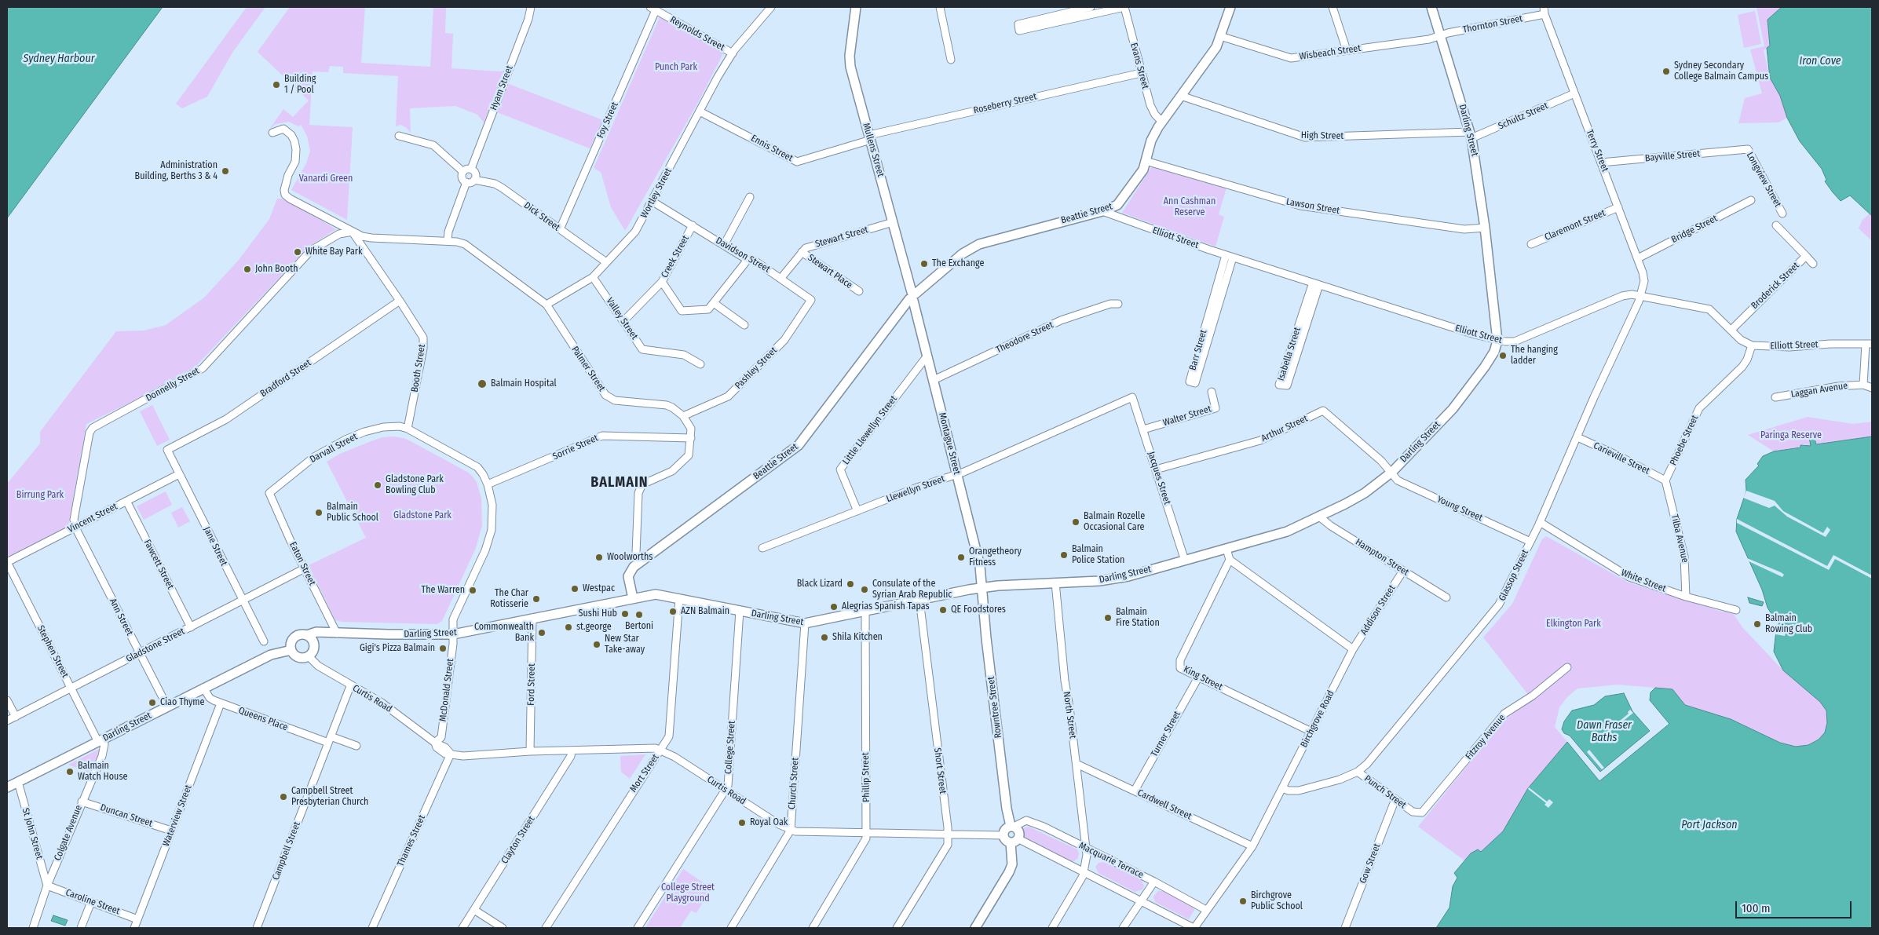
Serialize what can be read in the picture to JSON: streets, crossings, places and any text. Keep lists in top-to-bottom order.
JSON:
{
  "streets": {
    "street": [
      "Thornton Street",
      "Reynolds Street",
      "Wisbeach Street",
      "Evans Street",
      "Hyam Street",
      "Roseberry Street",
      "Schultz Street",
      "Foy Street",
      "Darling Street",
      "High Street",
      "Ennis Street",
      "Mullens Street",
      "Terry Street",
      "Bayville Street",
      "Longview Street",
      "Wortley Street",
      "Lawson Street",
      "Beattie Street",
      "Dick Street",
      "Claremont Street",
      "Bridge Street",
      "Stewart Street",
      "Elliott Street",
      "Davidson Street",
      "Creek Street",
      "Stewart Place",
      "Broderick Street",
      "Valley Street",
      "Theodore Street",
      "Barr Street",
      "Isabella Street",
      "Booth Street",
      "Pashley Street",
      "Palmer Street",
      "Bradford Street",
      "Donnelly Street",
      "Laggan Avenue",
      "Walter Street",
      "Arthur Street",
      "Little Llewellyn Street",
      "Phoebe Street",
      "Montague Street",
      "Sorrie Street",
      "Darvall Street",
      "Carieville Street",
      "Jacques Street",
      "Llewellyn Street",
      "Young Street",
      "Vincent Street",
      "Tilba Avenue",
      "Jane Street",
      "Hampton Street",
      "Eaton Street",
      "Fawcett Street",
      "Glassop Street",
      "White Street",
      "Addison Street",
      "Ann Street",
      "Gladstone Street",
      "Stephen Street",
      "King Street",
      "Ford Street",
      "McDonald Street",
      "Curtis Road",
      "Rowntree Street",
      "North Street",
      "Queens Place",
      "Birchgrove Road",
      "Turner Street",
      "Fitzroy Avenue",
      "College Street",
      "Short Street",
      "Mort Street",
      "Phillip Street",
      "Church Street",
      "Punch Street",
      "Cardwell Street",
      "Duncan Street",
      "Waterview Street",
      "Colgate Avenue",
      "St John Street",
      "Clayton Street",
      "Thames Street",
      "Campbell Street",
      "Macquarie Terrace",
      "Gow Street",
      "Caroline Street"
    ]
  },
  "crossings": [
    ["Thornton Street", "Wisbeach Street"],
    ["Thornton Street", "Darling Street"],
    ["Thornton Street", "Terry Street"],
    ["Reynolds Street", "Foy Street"],
    ["Reynolds Street", "Wortley Street"],
    ["Wisbeach Street", "Darling Street"],
    ["Wisbeach Street", "Beattie Street"],
    ["Evans Street", "Roseberry Street"],
    ["Evans Street", "Beattie Street"],
    ["Hyam Street", "Dick Street"],
    ["Roseberry Street", "Ennis Street"],
    ["Roseberry Street", "Mullens Street"],
    ["Schultz Street", "Darling Street"],
    ["Schultz Street", "High Street"],
    ["Schultz Street", "Terry Street"],
    ["Foy Street", "Dick Street"],
    ["Darling Street", "High Street"],
    ["Darling Street", "Lawson Street"],
    ["Darling Street", "Beattie Street"],
    ["Darling Street", "Elliott Street"],
    ["Darling Street", "Arthur Street"],
    ["Darling Street", "Montague Street"],
    ["Darling Street", "Jacques Street"],
    ["Darling Street", "Young Street"],
    ["Darling Street", "Hampton Street"],
    ["Darling Street", "Eaton Street"],
    ["Darling Street", "Ann Street"],
    ["Darling Street", "Stephen Street"],
    ["Darling Street", "Ford Street"],
    ["Darling Street", "McDonald Street"],
    ["Darling Street", "Curtis Road"],
    ["Darling Street", "Rowntree Street"],
    ["Darling Street", "North Street"],
    ["Darling Street", "Queens Place"],
    ["Darling Street", "College Street"],
    ["Darling Street", "Short Street"],
    ["Darling Street", "Mort Street"],
    ["Darling Street", "Phillip Street"],
    ["Darling Street", "Church Street"],
    ["Darling Street", "Colgate Avenue"],
    ["Darling Street", "St John Street"],
    ["High Street", "Beattie Street"],
    ["Ennis Street", "Mullens Street"],
    ["Ennis Street", "Wortley Street"],
    ["Mullens Street", "Beattie Street"],
    ["Mullens Street", "Stewart Street"],
    ["Mullens Street", "Montague Street"],
    ["Terry Street", "Bayville Street"],
    ["Terry Street", "Claremont Street"],
    ["Terry Street", "Bridge Street"],
    ["Terry Street", "Elliott Street"],
    ["Terry Street", "Glassop Street"],
    ["Bayville Street", "Longview Street"],
    ["Wortley Street", "Dick Street"],
    ["Wortley Street", "Davidson Street"],
    ["Wortley Street", "Valley Street"],
    ["Wortley Street", "Palmer Street"],
    ["Lawson Street", "Beattie Street"],
    ["Beattie Street", "Elliott Street"],
    ["Beattie Street", "Montague Street"],
    ["Stewart Street", "Stewart Place"],
    ["Elliott Street", "Broderick Street"],
    ["Elliott Street", "Barr Street"],
    ["Elliott Street", "Isabella Street"],
    ["Elliott Street", "Phoebe Street"],
    ["Elliott Street", "Glassop Street"],
    ["Davidson Street", "Creek Street"],
    ["Davidson Street", "Pashley Street"],
    ["Creek Street", "Valley Street"],
    ["Theodore Street", "Montague Street"],
    ["Booth Street", "Palmer Street"],
    ["Booth Street", "Bradford Street"],
    ["Booth Street", "Donnelly Street"],
    ["Booth Street", "Darvall Street"],
    ["Pashley Street", "Palmer Street"],
    ["Palmer Street", "Donnelly Street"],
    ["Bradford Street", "Jane Street"],
    ["Donnelly Street", "Vincent Street"],
    ["Donnelly Street", "Ann Street"],
    ["Walter Street", "Jacques Street"],
    ["Arthur Street", "Jacques Street"],
    ["Arthur Street", "Young Street"],
    ["Little Llewellyn Street", "Montague Street"],
    ["Little Llewellyn Street", "Llewellyn Street"],
    ["Phoebe Street", "Carieville Street"],
    ["Phoebe Street", "Tilba Avenue"],
    ["Montague Street", "Llewellyn Street"],
    ["Montague Street", "Rowntree Street"],
    ["Darvall Street", "Eaton Street"],
    ["Carieville Street", "Tilba Avenue"],
    ["Carieville Street", "Glassop Street"],
    ["Jacques Street", "Llewellyn Street"],
    ["Young Street", "Glassop Street"],
    ["Vincent Street", "Jane Street"],
    ["Vincent Street", "Fawcett Street"],
    ["Vincent Street", "Ann Street"],
    ["Vincent Street", "Stephen Street"],
    ["Tilba Avenue", "White Street"],
    ["Jane Street", "Gladstone Street"],
    ["Hampton Street", "Addison Street"],
    ["Eaton Street", "Gladstone Street"],
    ["Fawcett Street", "Gladstone Street"],
    ["Glassop Street", "White Street"],
    ["Glassop Street", "Birchgrove Road"],
    ["Glassop Street", "Punch Street"],
    ["Addison Street", "Birchgrove Road"],
    ["Ann Street", "Gladstone Street"],
    ["Gladstone Street", "Stephen Street"],
    ["Stephen Street", "Colgate Avenue"],
    ["King Street", "Birchgrove Road"],
    ["King Street", "Turner Street"],
    ["Ford Street", "Curtis Road"],
    ["McDonald Street", "Curtis Road"],
    ["Curtis Road", "Rowntree Street"],
    ["Curtis Road", "College Street"],
    ["Curtis Road", "Short Street"],
    ["Curtis Road", "Mort Street"],
    ["Curtis Road", "Phillip Street"],
    ["Curtis Road", "Church Street"],
    ["Curtis Road", "Clayton Street"],
    ["Curtis Road", "Thames Street"],
    ["Curtis Road", "Campbell Street"],
    ["Curtis Road", "Macquarie Terrace"],
    ["Rowntree Street", "Macquarie Terrace"],
    ["North Street", "Cardwell Street"],
    ["North Street", "Macquarie Terrace"],
    ["Queens Place", "Waterview Street"],
    ["Queens Place", "Campbell Street"],
    ["Birchgrove Road", "Cardwell Street"],
    ["Birchgrove Road", "Macquarie Terrace"],
    ["Turner Street", "Cardwell Street"],
    ["Fitzroy Avenue", "Punch Street"],
    ["Punch Street", "Gow Street"],
    ["Duncan Street", "Waterview Street"],
    ["Duncan Street", "Colgate Avenue"],
    ["Waterview Street", "Caroline Street"],
    ["Colgate Avenue", "St John Street"],
    ["Colgate Avenue", "Caroline Street"],
    ["St John Street", "Caroline Street"]
  ],
  "districts": ["BALMAIN"],
  "water": [
    "Sydney Harbour",
    "Iron Cove",
    "Dawn Fraser Baths",
    "Port Jackson"
  ],
  "parks": [
    "Punch Park",
    "Vanardi Green",
    "Ann Cashman Reserve",
    "Paringa Reserve",
    "Birrung Park",
    "Gladstone Park",
    "Elkington Park",
    "College Street Playground"
  ],
  "places": [
    "Sydney Secondary College Balmain Campus",
    "Building 1 / Pool",
    "Administration Building, Berths 3 & 4",
    "White Bay Park",
    "The Exchange",
    "John Booth",
    "The hanging ladder",
    "Balmain Hospital",
    "Gladstone Park Bowling Club",
    "Balmain Public School",
    "Balmain Rozelle Occasional Care",
    "Balmain Police Station",
    "Woolworths",
    "Orangetheory Fitness",
    "Black Lizard",
    "Westpac",
    "Consulate of the Syrian Arab Republic",
    "The Warren",
    "The Char Rotisserie",
    "Alegrias Spanish Tapas",
    "QE Foodstores",
    "AZN Balmain",
    "Sushi Hub",
    "Bertoni",
    "Balmain Fire Station",
    "Balmain Rowing Club",
    "st.george",
    "Commonwealth Bank",
    "Shila Kitchen",
    "New Star Take-away",
    "Gigi's Pizza Balmain",
    "Ciao Thyme",
    "Balmain Watch House",
    "Campbell Street Presbyterian Church",
    "Royal Oak",
    "Birchgrove Public School"
  ],
  "scale_bar": "100 m"
}
